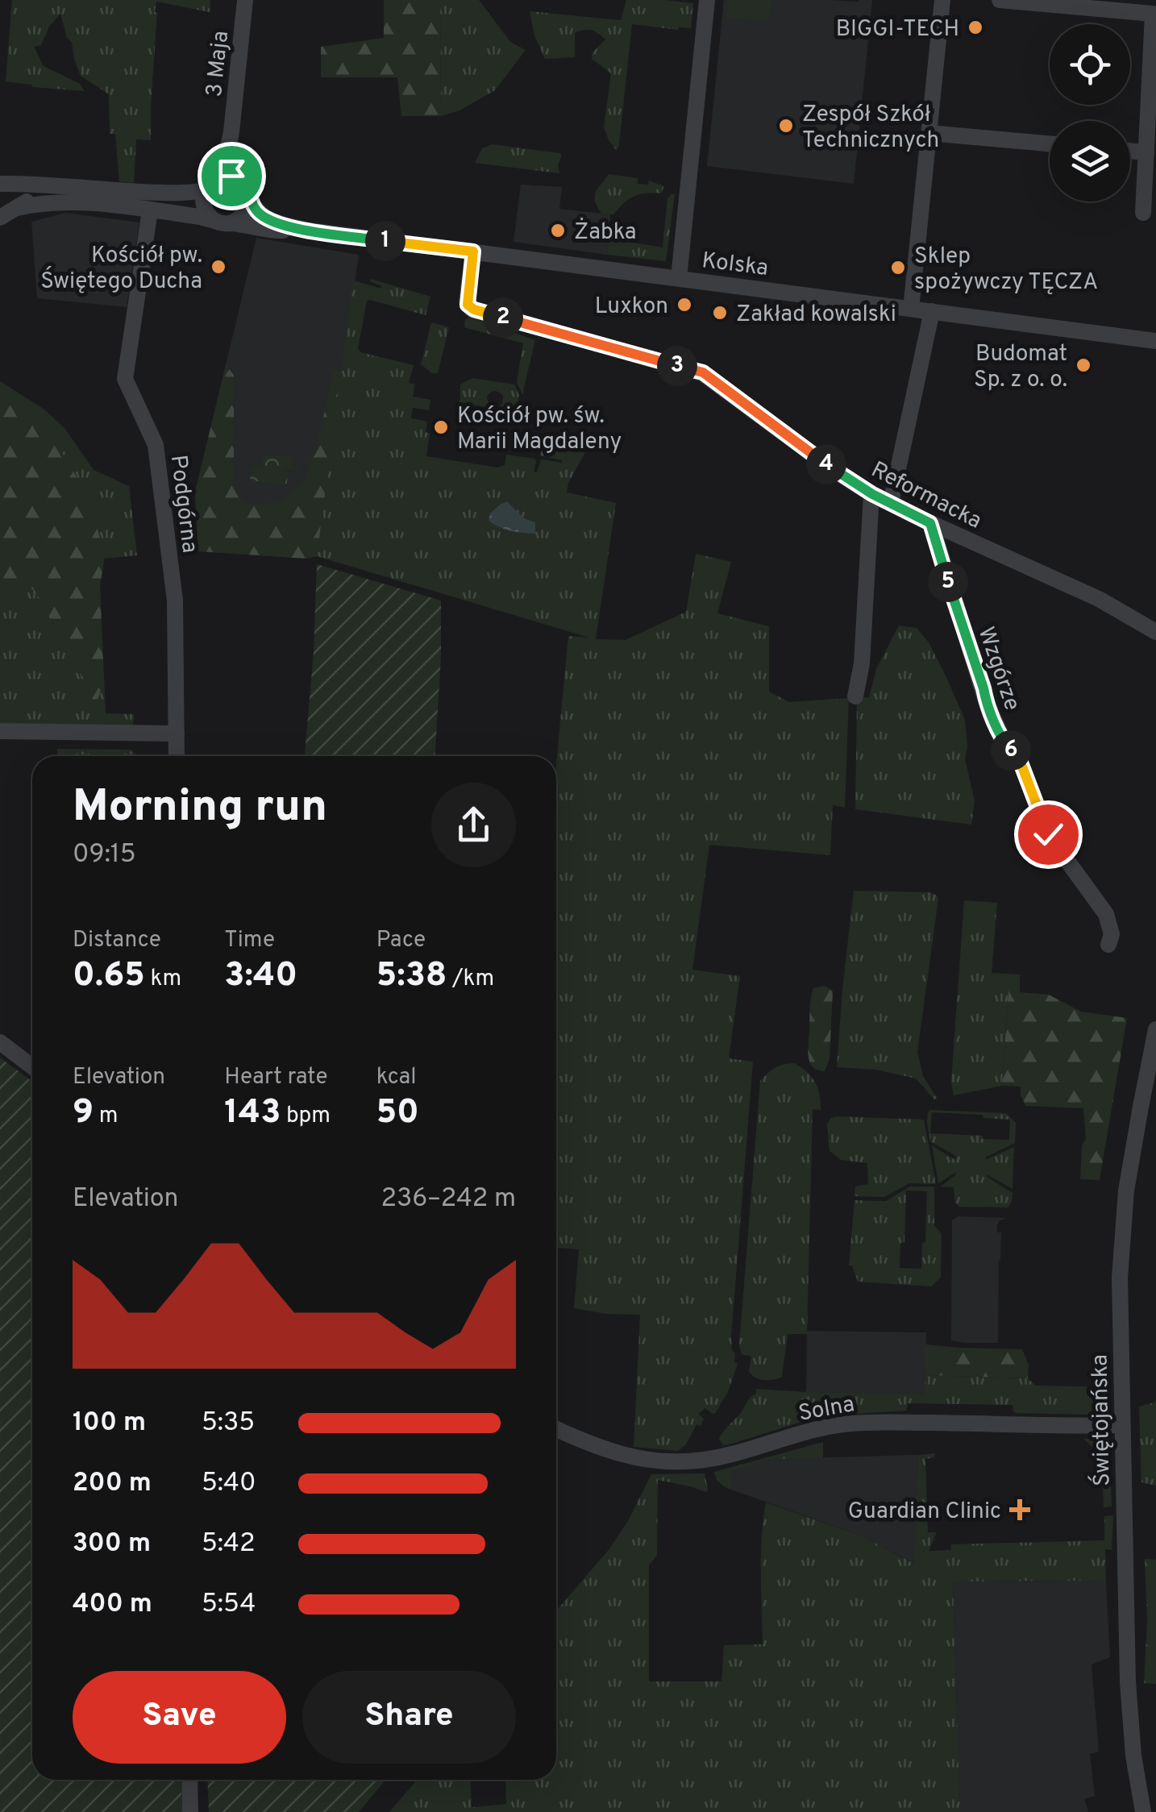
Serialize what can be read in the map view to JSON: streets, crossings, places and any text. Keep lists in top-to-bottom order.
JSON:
{
  "streets": {
    "street": [
      "3 Maja",
      "Kolska",
      "Reformacka",
      "Podgórna",
      "Wzgórze",
      "Solna",
      "Świętojańska"
    ]
  },
  "crossings": [
    ["3 Maja", "Kolska"],
    ["Kolska", "Reformacka"],
    ["Kolska", "Podgórna"],
    ["Reformacka", "Wzgórze"],
    ["Solna", "Świętojańska"]
  ],
  "places": {
    "other": [
      "BIGGI-TECH",
      "Zespół Szkół Technicznych",
      "Żabka",
      "Kościół pw. Świętego Ducha",
      "Sklep spożywczy TĘCZA",
      "Luxkon",
      "Zakład kowalski",
      "Budomat Sp. z o. o.",
      "Kościół pw. św. Marii Magdaleny"
    ],
    "health": ["Guardian Clinic"]
  },
  "page": {
    "pins": [
      "1",
      "2",
      "3",
      "4",
      "5",
      "6"
    ],
    "heading": ["Morning run", "09:15"],
    "stats": [
      ["Distance", "0.65 km"],
      ["Time", "3:40"],
      ["Pace", "5:38 /km"],
      ["Elevation", "9 m"],
      ["Heart rate", "143 bpm"],
      ["kcal", "50"]
    ],
    "chart": ["Elevation", "236–242 m"],
    "list": [
      {
        "name": "100 m",
        "note": "5:35"
      },
      {
        "name": "200 m",
        "note": "5:40"
      },
      {
        "name": "300 m",
        "note": "5:42"
      },
      {
        "name": "400 m",
        "note": "5:54"
      }
    ],
    "buttons": ["Save", "Share"]
  }
}
